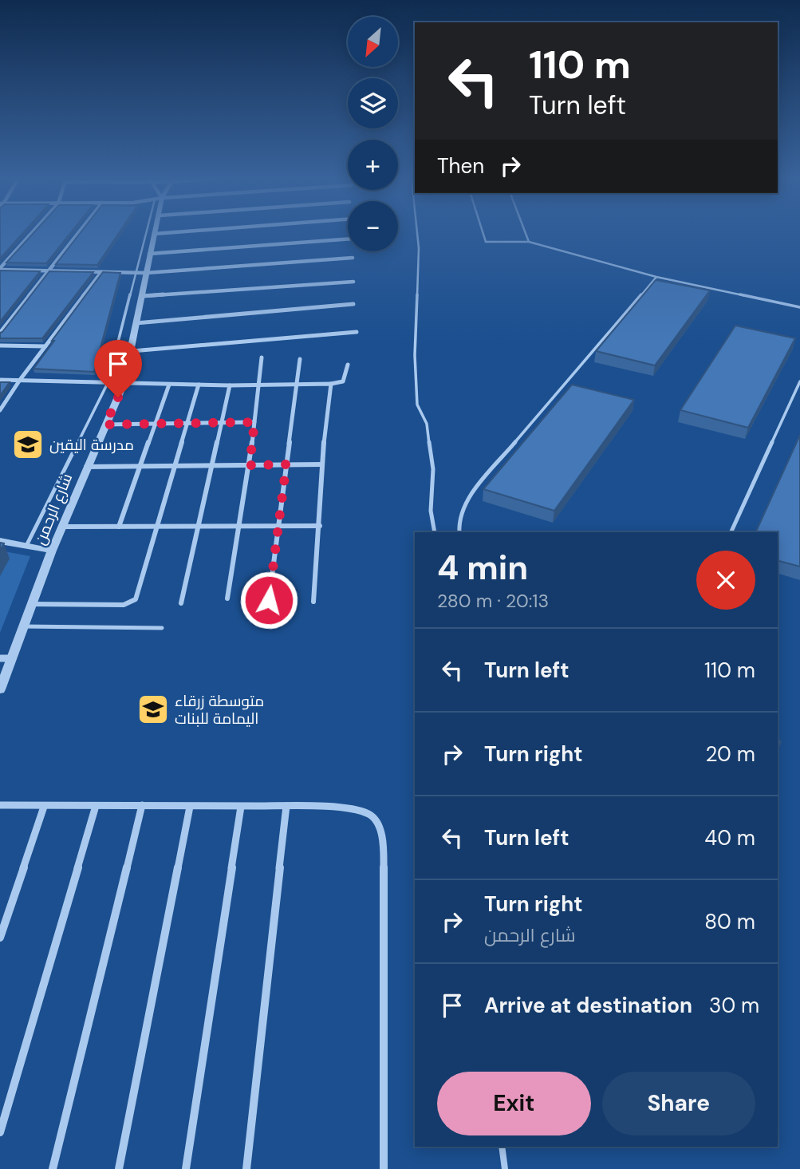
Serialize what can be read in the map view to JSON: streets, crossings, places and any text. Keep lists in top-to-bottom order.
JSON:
{
  "streets": {
    "street": ["شارع الرحمن"]
  },
  "places": {
    "school or university": ["مدرسة اليقين", "متوسطة زرقاء اليمامة للبنات"]
  },
  "north": "bottom left",
  "page": {
    "map_buttons": ["+", "−"],
    "turn": ["110 m", "Turn left"],
    "then": "Then",
    "heading": ["4 min", "280 m · 20:13"],
    "list": [
      {
        "name": "Turn left",
        "value": "110 m"
      },
      {
        "name": "Turn right",
        "value": "20 m"
      },
      {
        "name": "Turn left",
        "value": "40 m"
      },
      {
        "name": "Turn right",
        "note": "شارع الرحمن",
        "value": "80 m"
      },
      {
        "name": "Arrive at destination",
        "value": "30 m"
      }
    ],
    "buttons": ["Exit", "Share"]
  }
}
